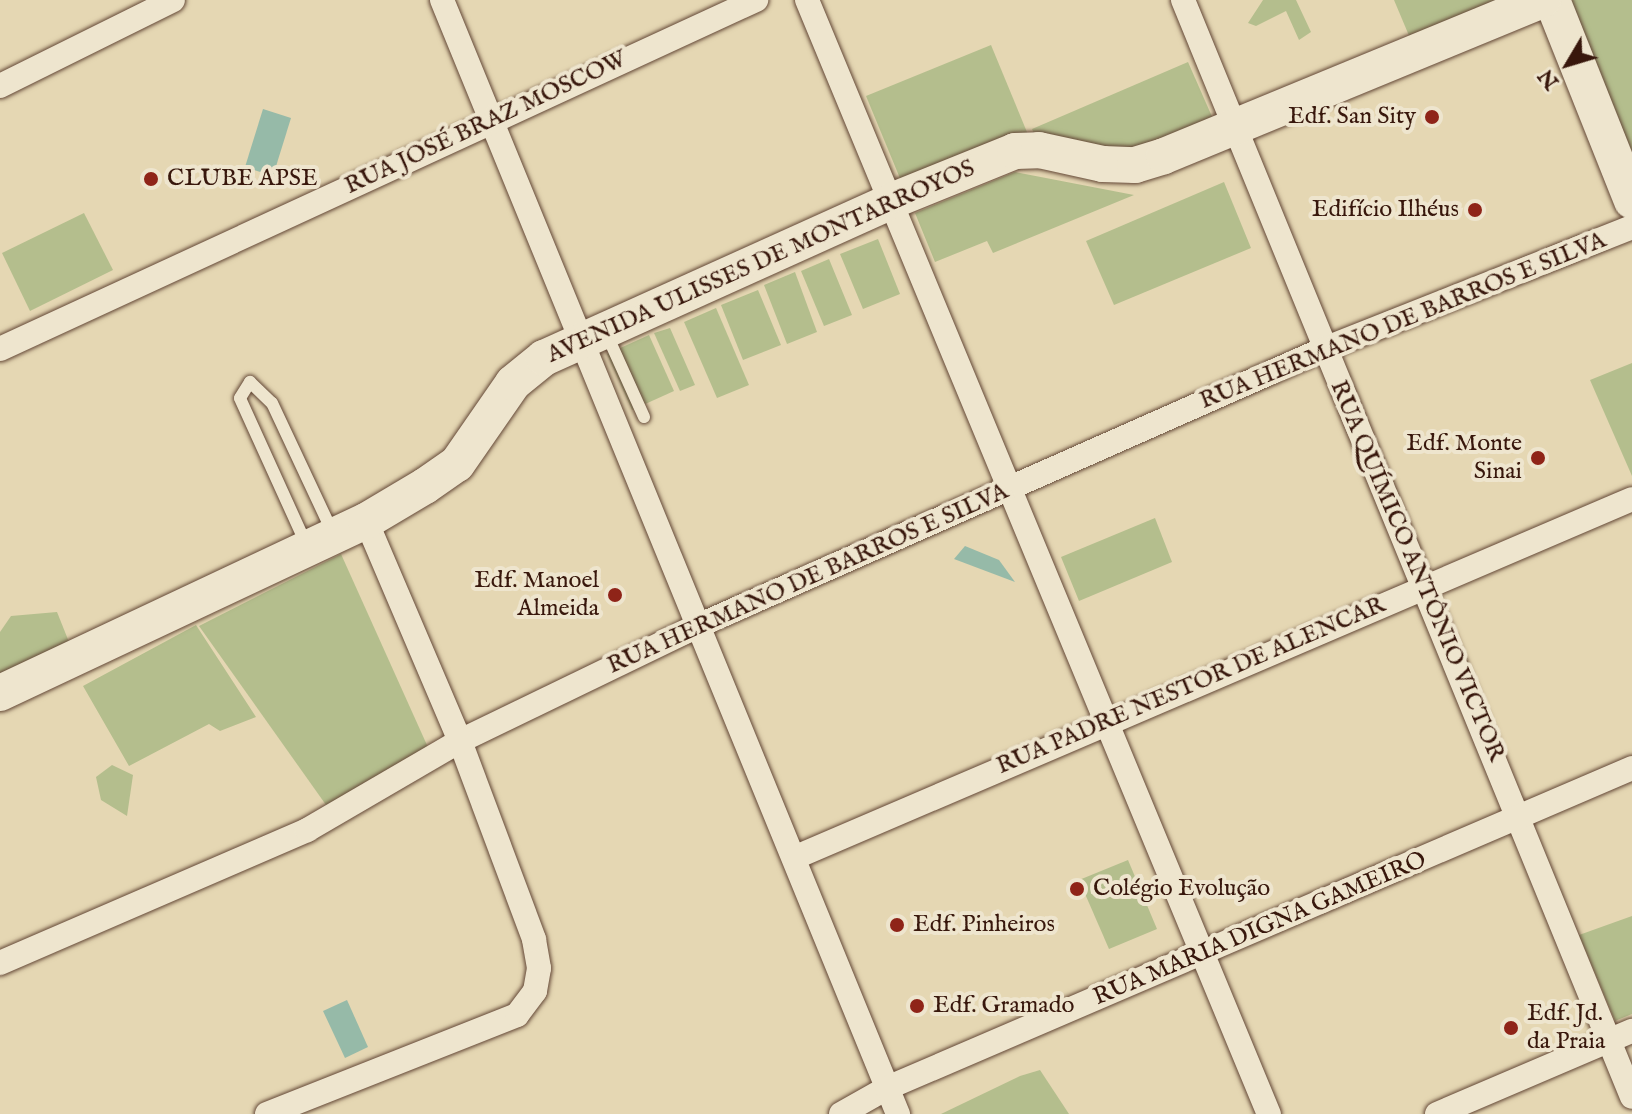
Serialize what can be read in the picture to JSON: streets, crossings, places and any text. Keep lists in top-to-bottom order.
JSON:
{
  "streets": {
    "main road": ["AVENIDA ULISSES DE MONTARROYOS"],
    "street": [
      "RUA JOSÉ BRAZ MOSCOW",
      "RUA HERMANO DE BARROS E SILVA",
      "RUA QUÍMICO ANTÔNIO VICTOR",
      "RUA PADRE NESTOR DE ALENCAR",
      "RUA MARIA DIGNA GAMEIRO"
    ]
  },
  "crossings": [
    ["AVENIDA ULISSES DE MONTARROYOS", "RUA QUÍMICO ANTÔNIO VICTOR"],
    ["RUA HERMANO DE BARROS E SILVA", "RUA QUÍMICO ANTÔNIO VICTOR"],
    ["RUA QUÍMICO ANTÔNIO VICTOR", "RUA PADRE NESTOR DE ALENCAR"],
    ["RUA QUÍMICO ANTÔNIO VICTOR", "RUA MARIA DIGNA GAMEIRO"]
  ],
  "places": [
    "Edf. San Sity",
    "CLUBE APSE",
    "Edifício Ilhéus",
    "Edf. Monte Sinai",
    "Edf. Manoel Almeida",
    "Colégio Evolução",
    "Edf. Pinheiros",
    "Edf. Gramado",
    "Edf. Jd. da Praia"
  ],
  "north": "bottom left"
}
